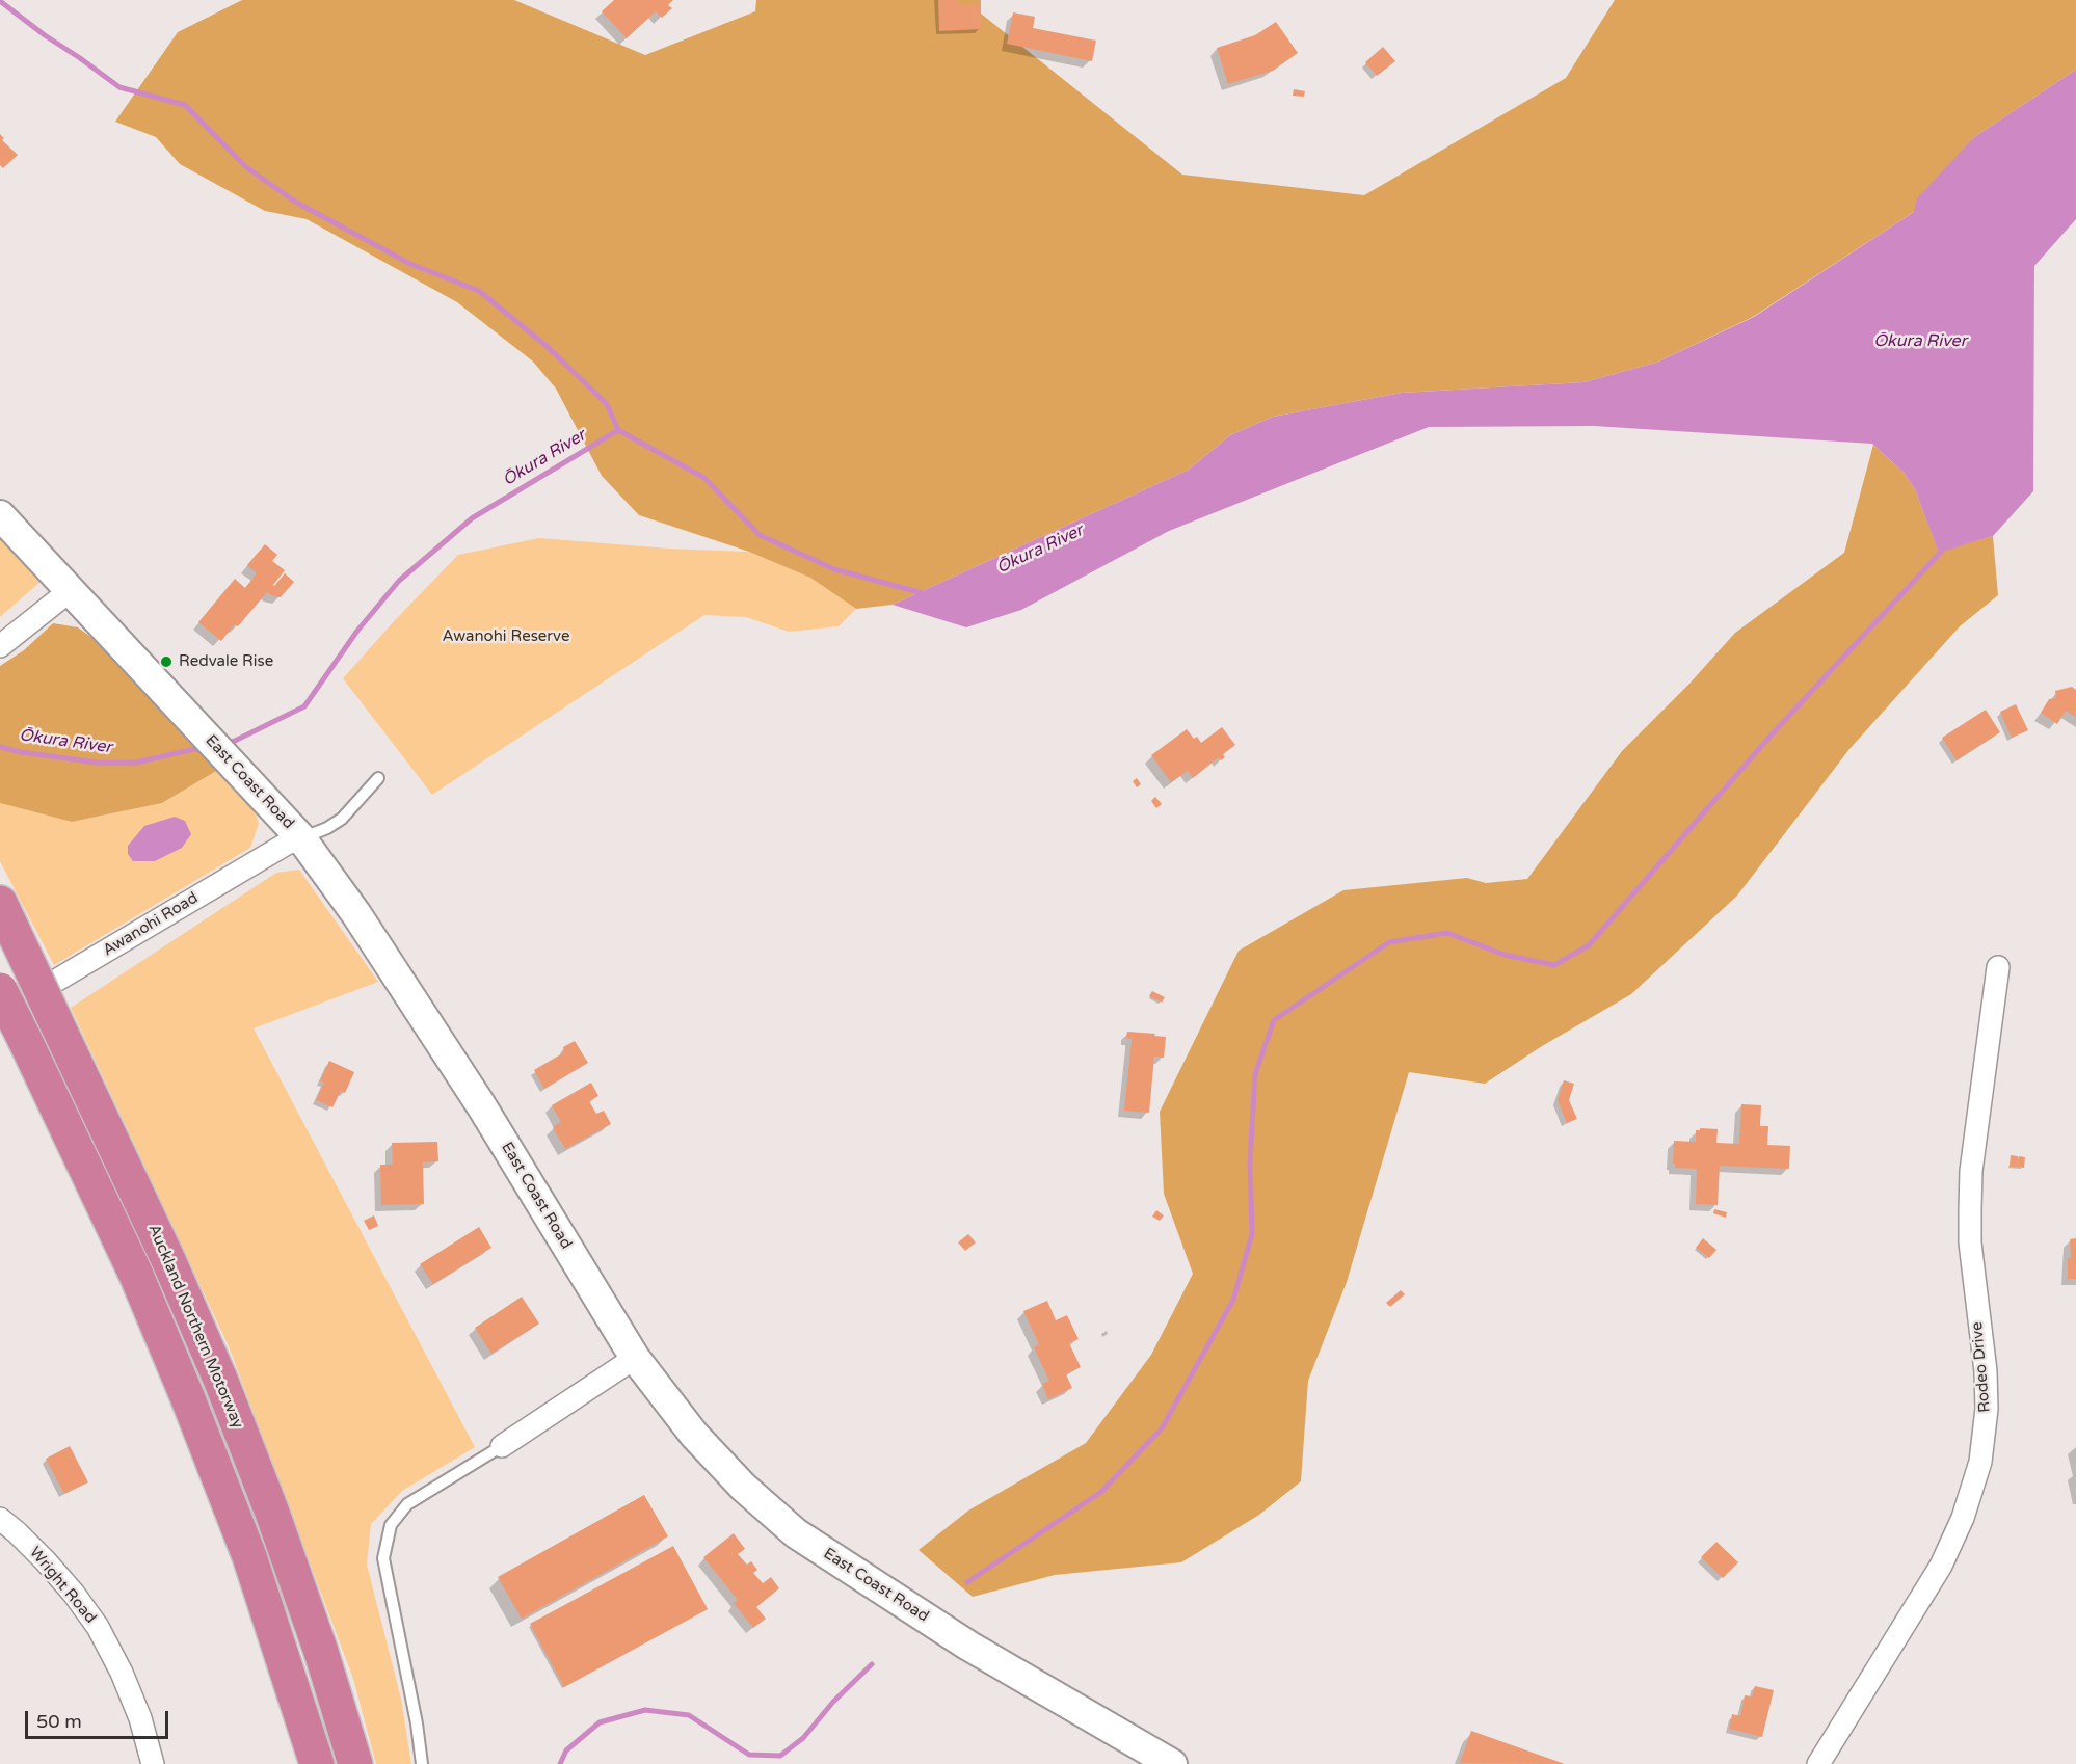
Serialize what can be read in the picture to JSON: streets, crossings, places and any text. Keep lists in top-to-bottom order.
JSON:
{
  "streets": {
    "highway": ["Auckland Northern Motorway"],
    "main road": ["East Coast Road"],
    "street": ["Awanohi Road", "Rodeo Drive", "Wright Road"]
  },
  "crossings": [
    ["East Coast Road", "Awanohi Road"]
  ],
  "water": ["Ōkura River"],
  "parks": ["Awanohi Reserve"],
  "places": ["Redvale Rise"],
  "scale_bar": "50 m"
}
